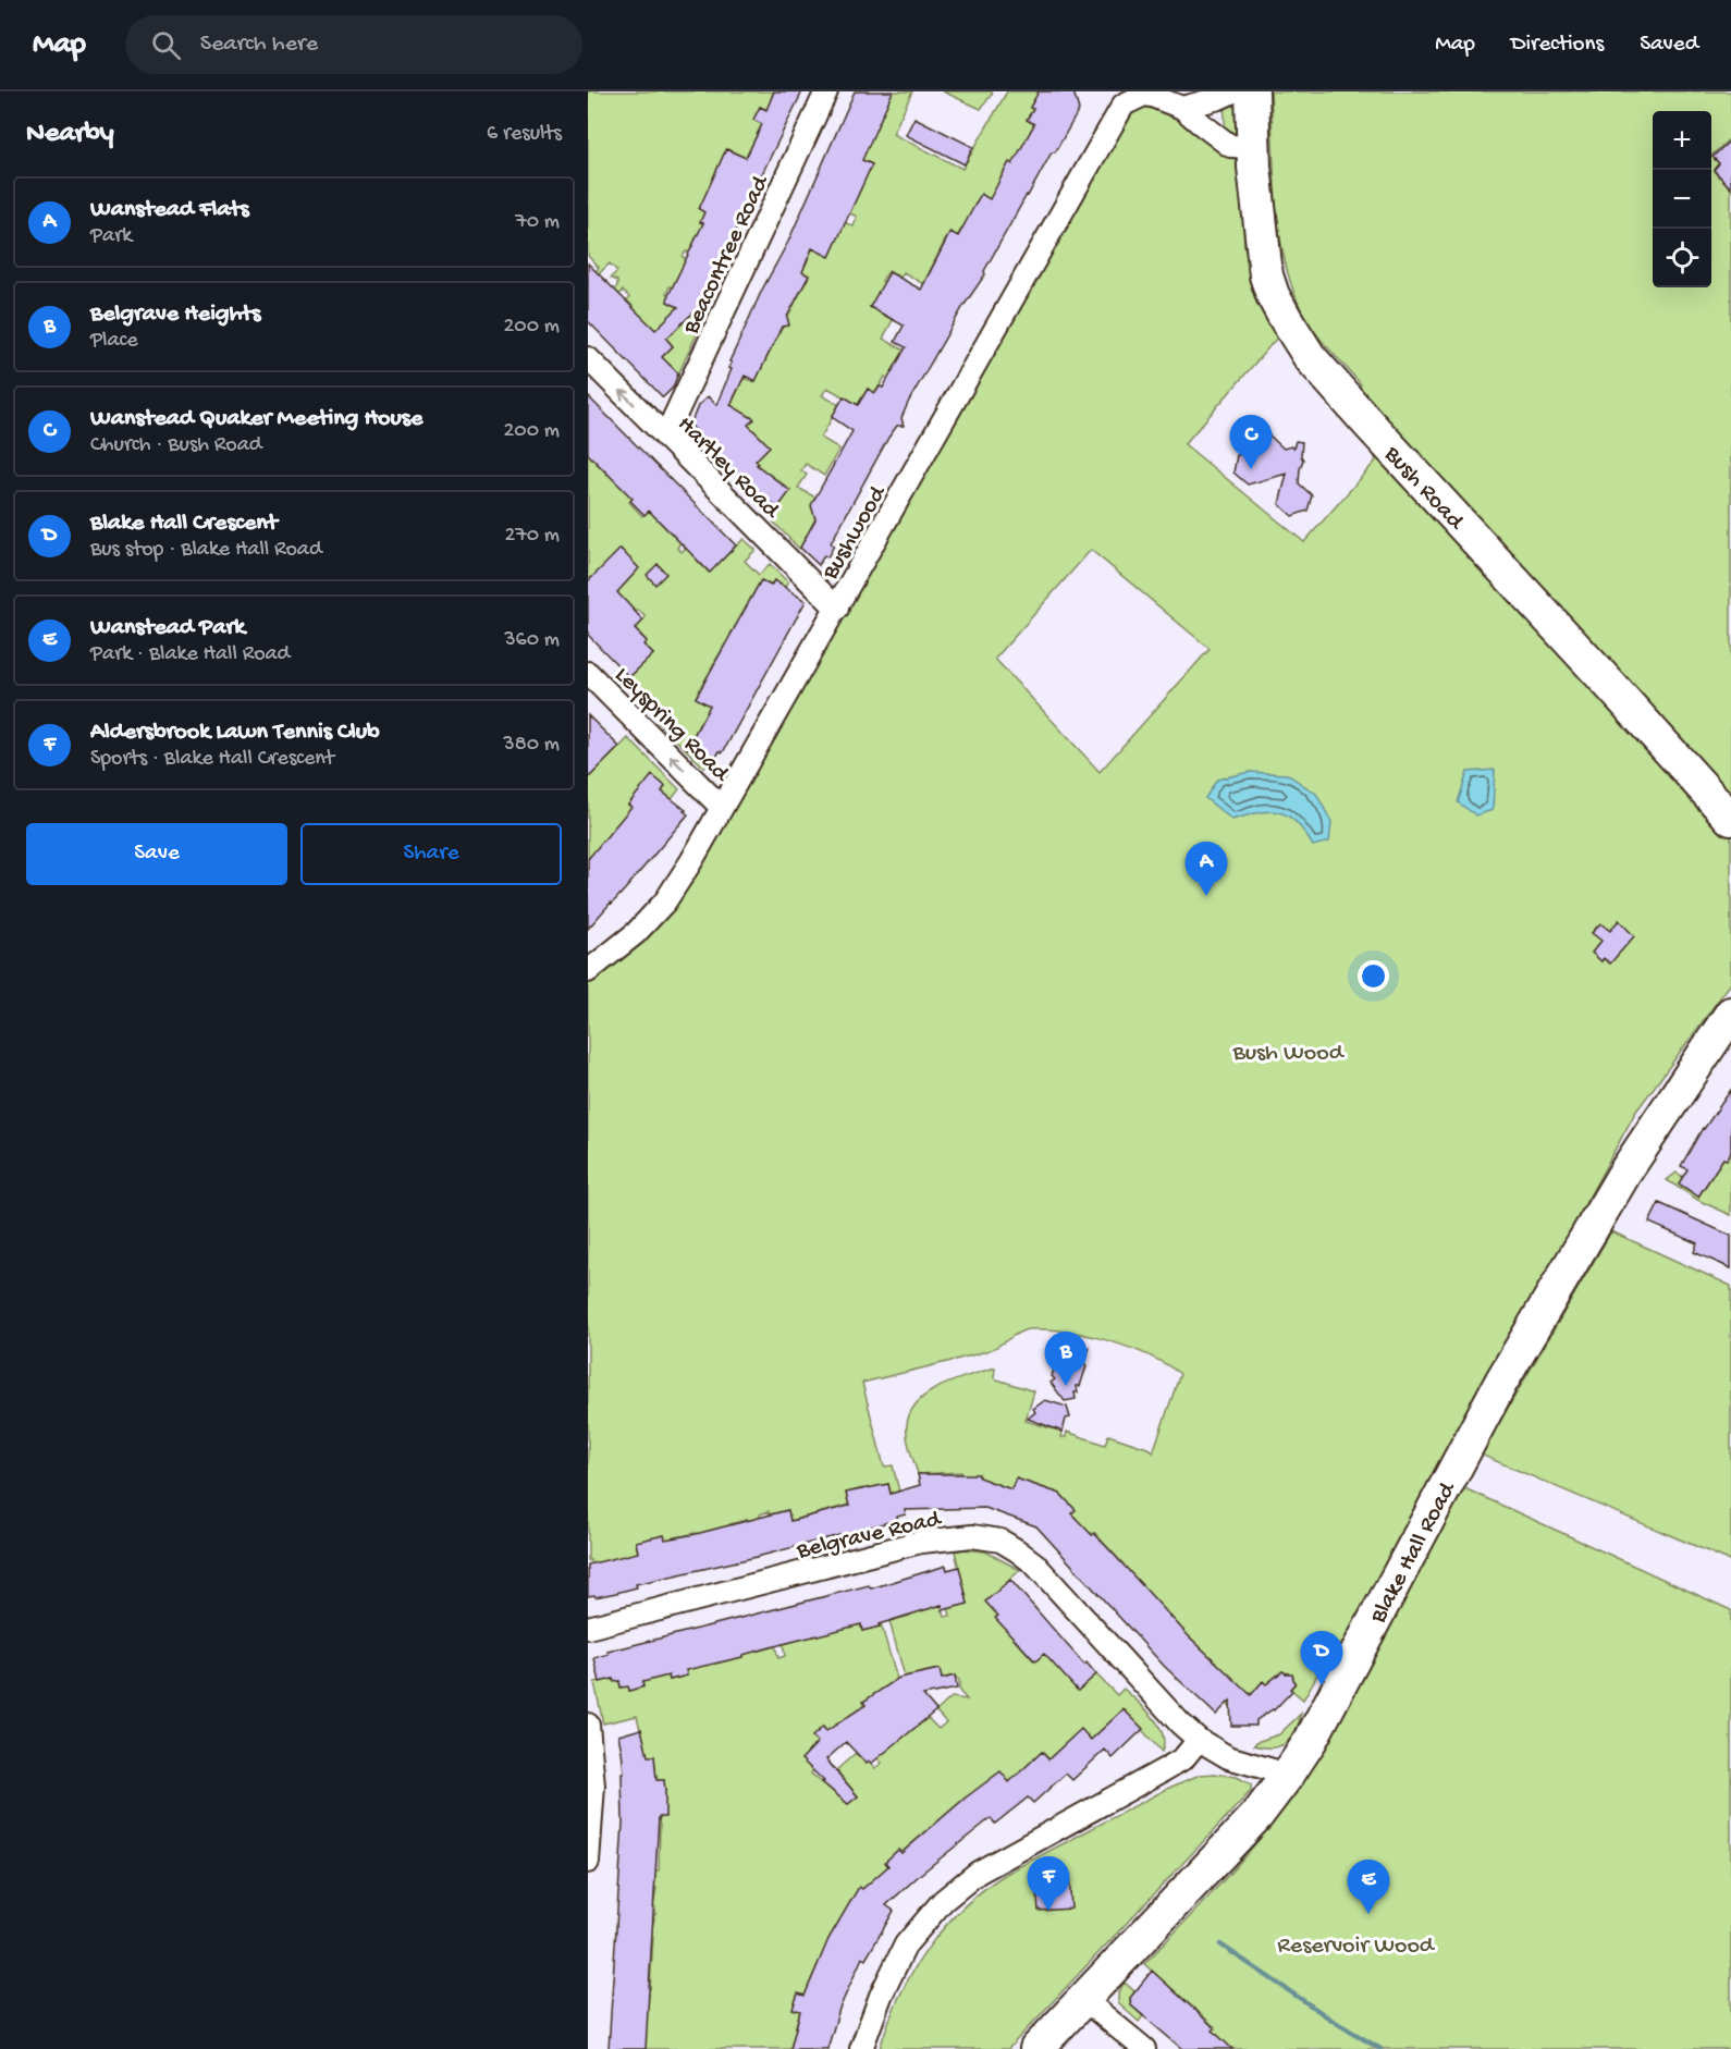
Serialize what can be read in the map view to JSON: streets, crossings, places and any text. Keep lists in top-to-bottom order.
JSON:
{
  "streets": {
    "main road": ["Bush Road", "Blake Hall Road"],
    "street": [
      "Beacontree Road",
      "Hartley Road",
      "Bushwood",
      "Leyspring Road",
      "Belgrave Road"
    ]
  },
  "crossings": [
    ["Beacontree Road", "Hartley Road"],
    ["Hartley Road", "Bushwood"],
    ["Bushwood", "Leyspring Road"],
    ["Belgrave Road", "Blake Hall Road"]
  ],
  "one_way": ["Leyspring Road"],
  "parks": ["Bush Wood", "Reservoir Wood"],
  "page": {
    "header": "Map",
    "search": "Search here",
    "nav": ["Map", "Directions", "Saved"],
    "heading": ["Nearby", "6 results"],
    "map_buttons": ["+", "−"],
    "list": [
      {
        "mark": "A",
        "name": "Wanstead Flats",
        "note": "Park",
        "value": "70 m"
      },
      {
        "mark": "B",
        "name": "Belgrave Heights",
        "note": "Place",
        "value": "200 m"
      },
      {
        "mark": "C",
        "name": "Wanstead Quaker Meeting House",
        "note": "Church · Bush Road",
        "value": "200 m"
      },
      {
        "mark": "D",
        "name": "Blake Hall Crescent",
        "note": "Bus stop · Blake Hall Road",
        "value": "270 m"
      },
      {
        "mark": "E",
        "name": "Wanstead Park",
        "note": "Park · Blake Hall Road",
        "value": "360 m"
      },
      {
        "mark": "F",
        "name": "Aldersbrook Lawn Tennis Club",
        "note": "Sports · Blake Hall Crescent",
        "value": "380 m"
      }
    ],
    "pins": [
      "C",
      "A",
      "B",
      "D",
      "F",
      "E"
    ],
    "buttons": ["Save", "Share"]
  }
}
